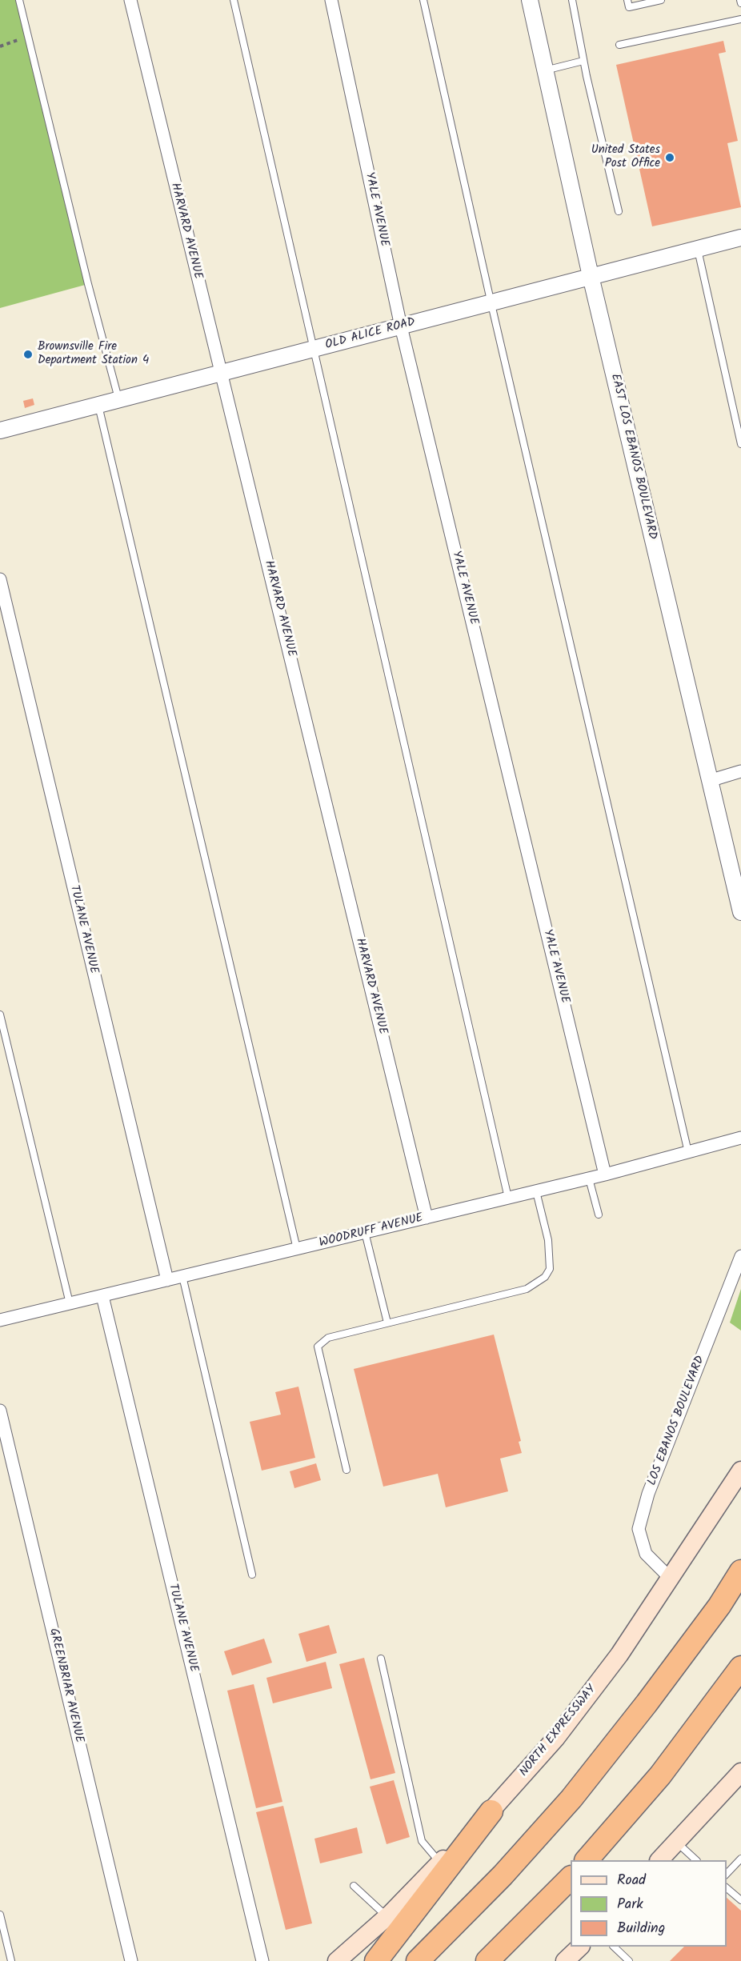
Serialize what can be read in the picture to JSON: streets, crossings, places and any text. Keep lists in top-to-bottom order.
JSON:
{
  "streets": {
    "main road": ["NORTH EXPRESSWAY"],
    "street": [
      "YALE AVENUE",
      "HARVARD AVENUE",
      "OLD ALICE ROAD",
      "EAST LOS EBANOS BOULEVARD",
      "TULANE AVENUE",
      "WOODRUFF AVENUE",
      "LOS EBANOS BOULEVARD",
      "GREENBRIAR AVENUE"
    ]
  },
  "crossings": [
    ["YALE AVENUE", "OLD ALICE ROAD"],
    ["YALE AVENUE", "WOODRUFF AVENUE"],
    ["HARVARD AVENUE", "OLD ALICE ROAD"],
    ["HARVARD AVENUE", "WOODRUFF AVENUE"],
    ["OLD ALICE ROAD", "EAST LOS EBANOS BOULEVARD"],
    ["TULANE AVENUE", "WOODRUFF AVENUE"],
    ["LOS EBANOS BOULEVARD", "NORTH EXPRESSWAY"]
  ],
  "places": ["United States Post Office", "Brownsville Fire Department Station 4"],
  "legend": ["Road", "Park", "Building"]
}
